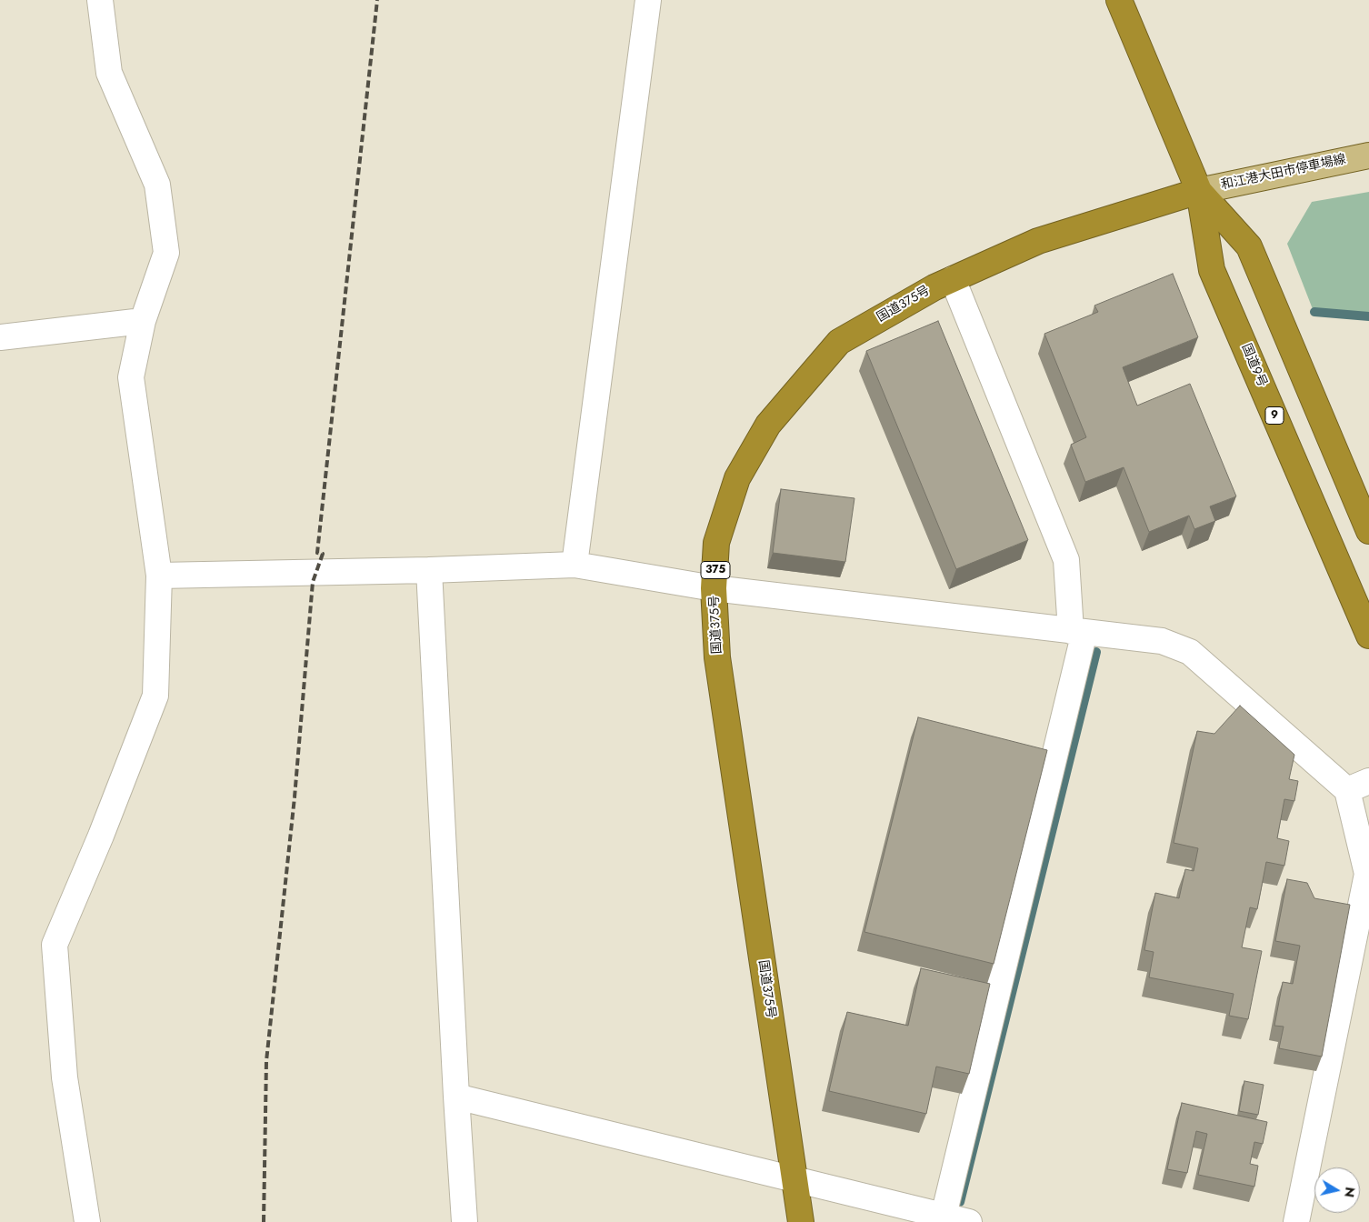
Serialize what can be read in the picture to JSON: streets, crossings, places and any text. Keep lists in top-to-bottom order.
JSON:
{
  "streets": {
    "highway": [
      "国道375号",
      "国道9号",
      "9",
      "375"
    ],
    "main road": ["和江港大田市停車場線"]
  },
  "crossings": [
    ["和江港大田市停車場線", "国道375号"],
    ["和江港大田市停車場線", "国道9号"],
    ["国道375号", "国道9号"]
  ],
  "north": "right"
}
